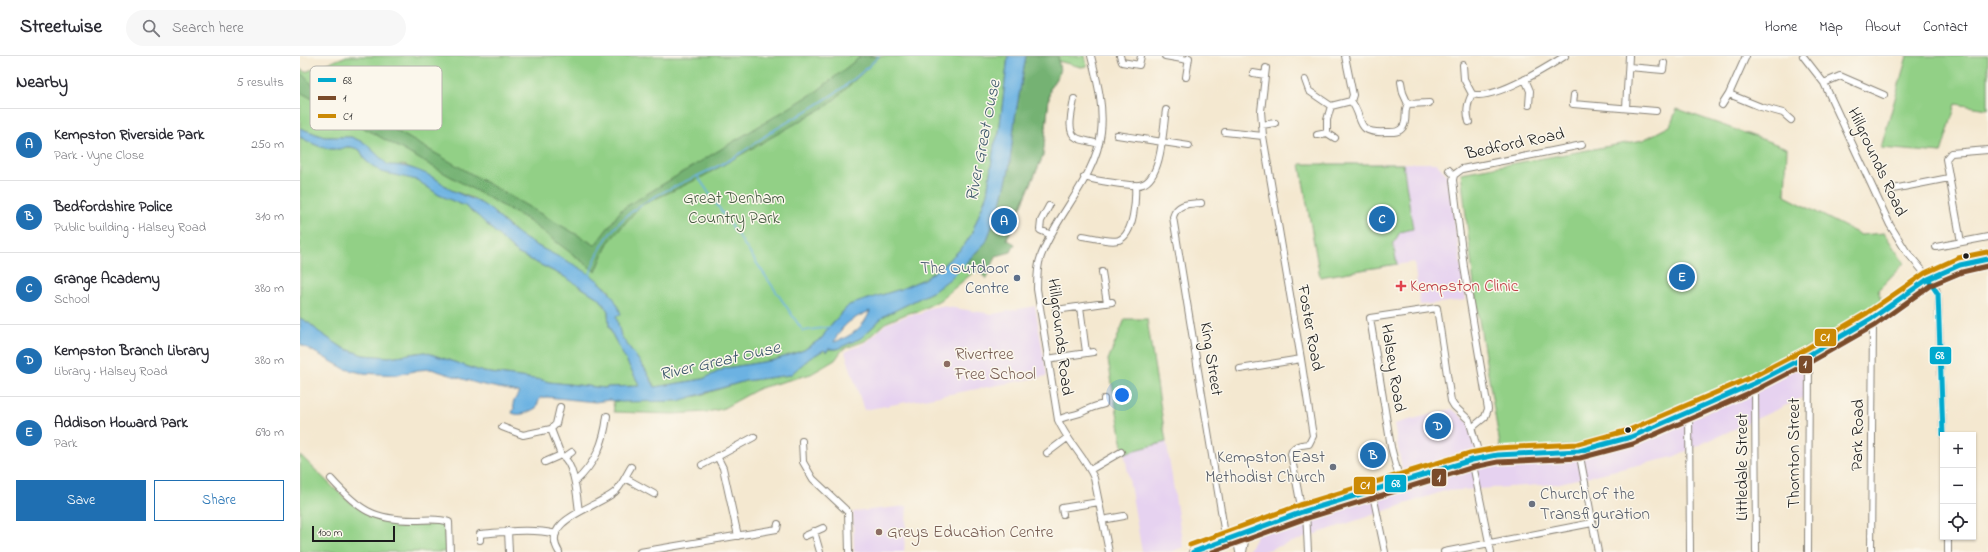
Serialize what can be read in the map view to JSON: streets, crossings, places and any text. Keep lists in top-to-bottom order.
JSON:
{
  "streets": {
    "street": [
      "Bedford Road",
      "Hillgrounds Road",
      "Foster Road",
      "King Street",
      "Halsey Road",
      "Park Road",
      "Thornton Street",
      "Littledale Street"
    ]
  },
  "crossings": [
    ["Bedford Road", "Halsey Road"]
  ],
  "water": ["River Great Ouse"],
  "parks": ["Great Denham Country Park"],
  "places": {
    "other": [
      "The Outdoor Centre",
      "Rivertree Free School",
      "Kempston East Methodist Church",
      "Church of the Transfiguration",
      "Greys Education Centre"
    ],
    "health": ["Kempston Clinic"]
  },
  "lines": ["transit line C1", "transit line 68", "transit line 1"],
  "legend": ["68", "1", "C1"],
  "scale_bar": "100 m",
  "page": {
    "header": "Streetwise",
    "search": "Search here",
    "nav": [
      "Home",
      "Map",
      "About",
      "Contact"
    ],
    "heading": ["Nearby", "5 results"],
    "list": [
      {
        "mark": "A",
        "name": "Kempston Riverside Park",
        "note": "Park · Vyne Close",
        "value": "250 m"
      },
      {
        "mark": "B",
        "name": "Bedfordshire Police",
        "note": "Public building · Halsey Road",
        "value": "310 m"
      },
      {
        "mark": "C",
        "name": "Grange Academy",
        "note": "School",
        "value": "380 m"
      },
      {
        "mark": "D",
        "name": "Kempston Branch Library",
        "note": "Library · Halsey Road",
        "value": "380 m"
      },
      {
        "mark": "E",
        "name": "Addison Howard Park",
        "note": "Park",
        "value": "690 m"
      }
    ],
    "pins": [
      "C",
      "A",
      "E",
      "D",
      "B"
    ],
    "map_buttons": ["+", "−"],
    "buttons": ["Save", "Share"],
    "scale": "100 m"
  }
}
